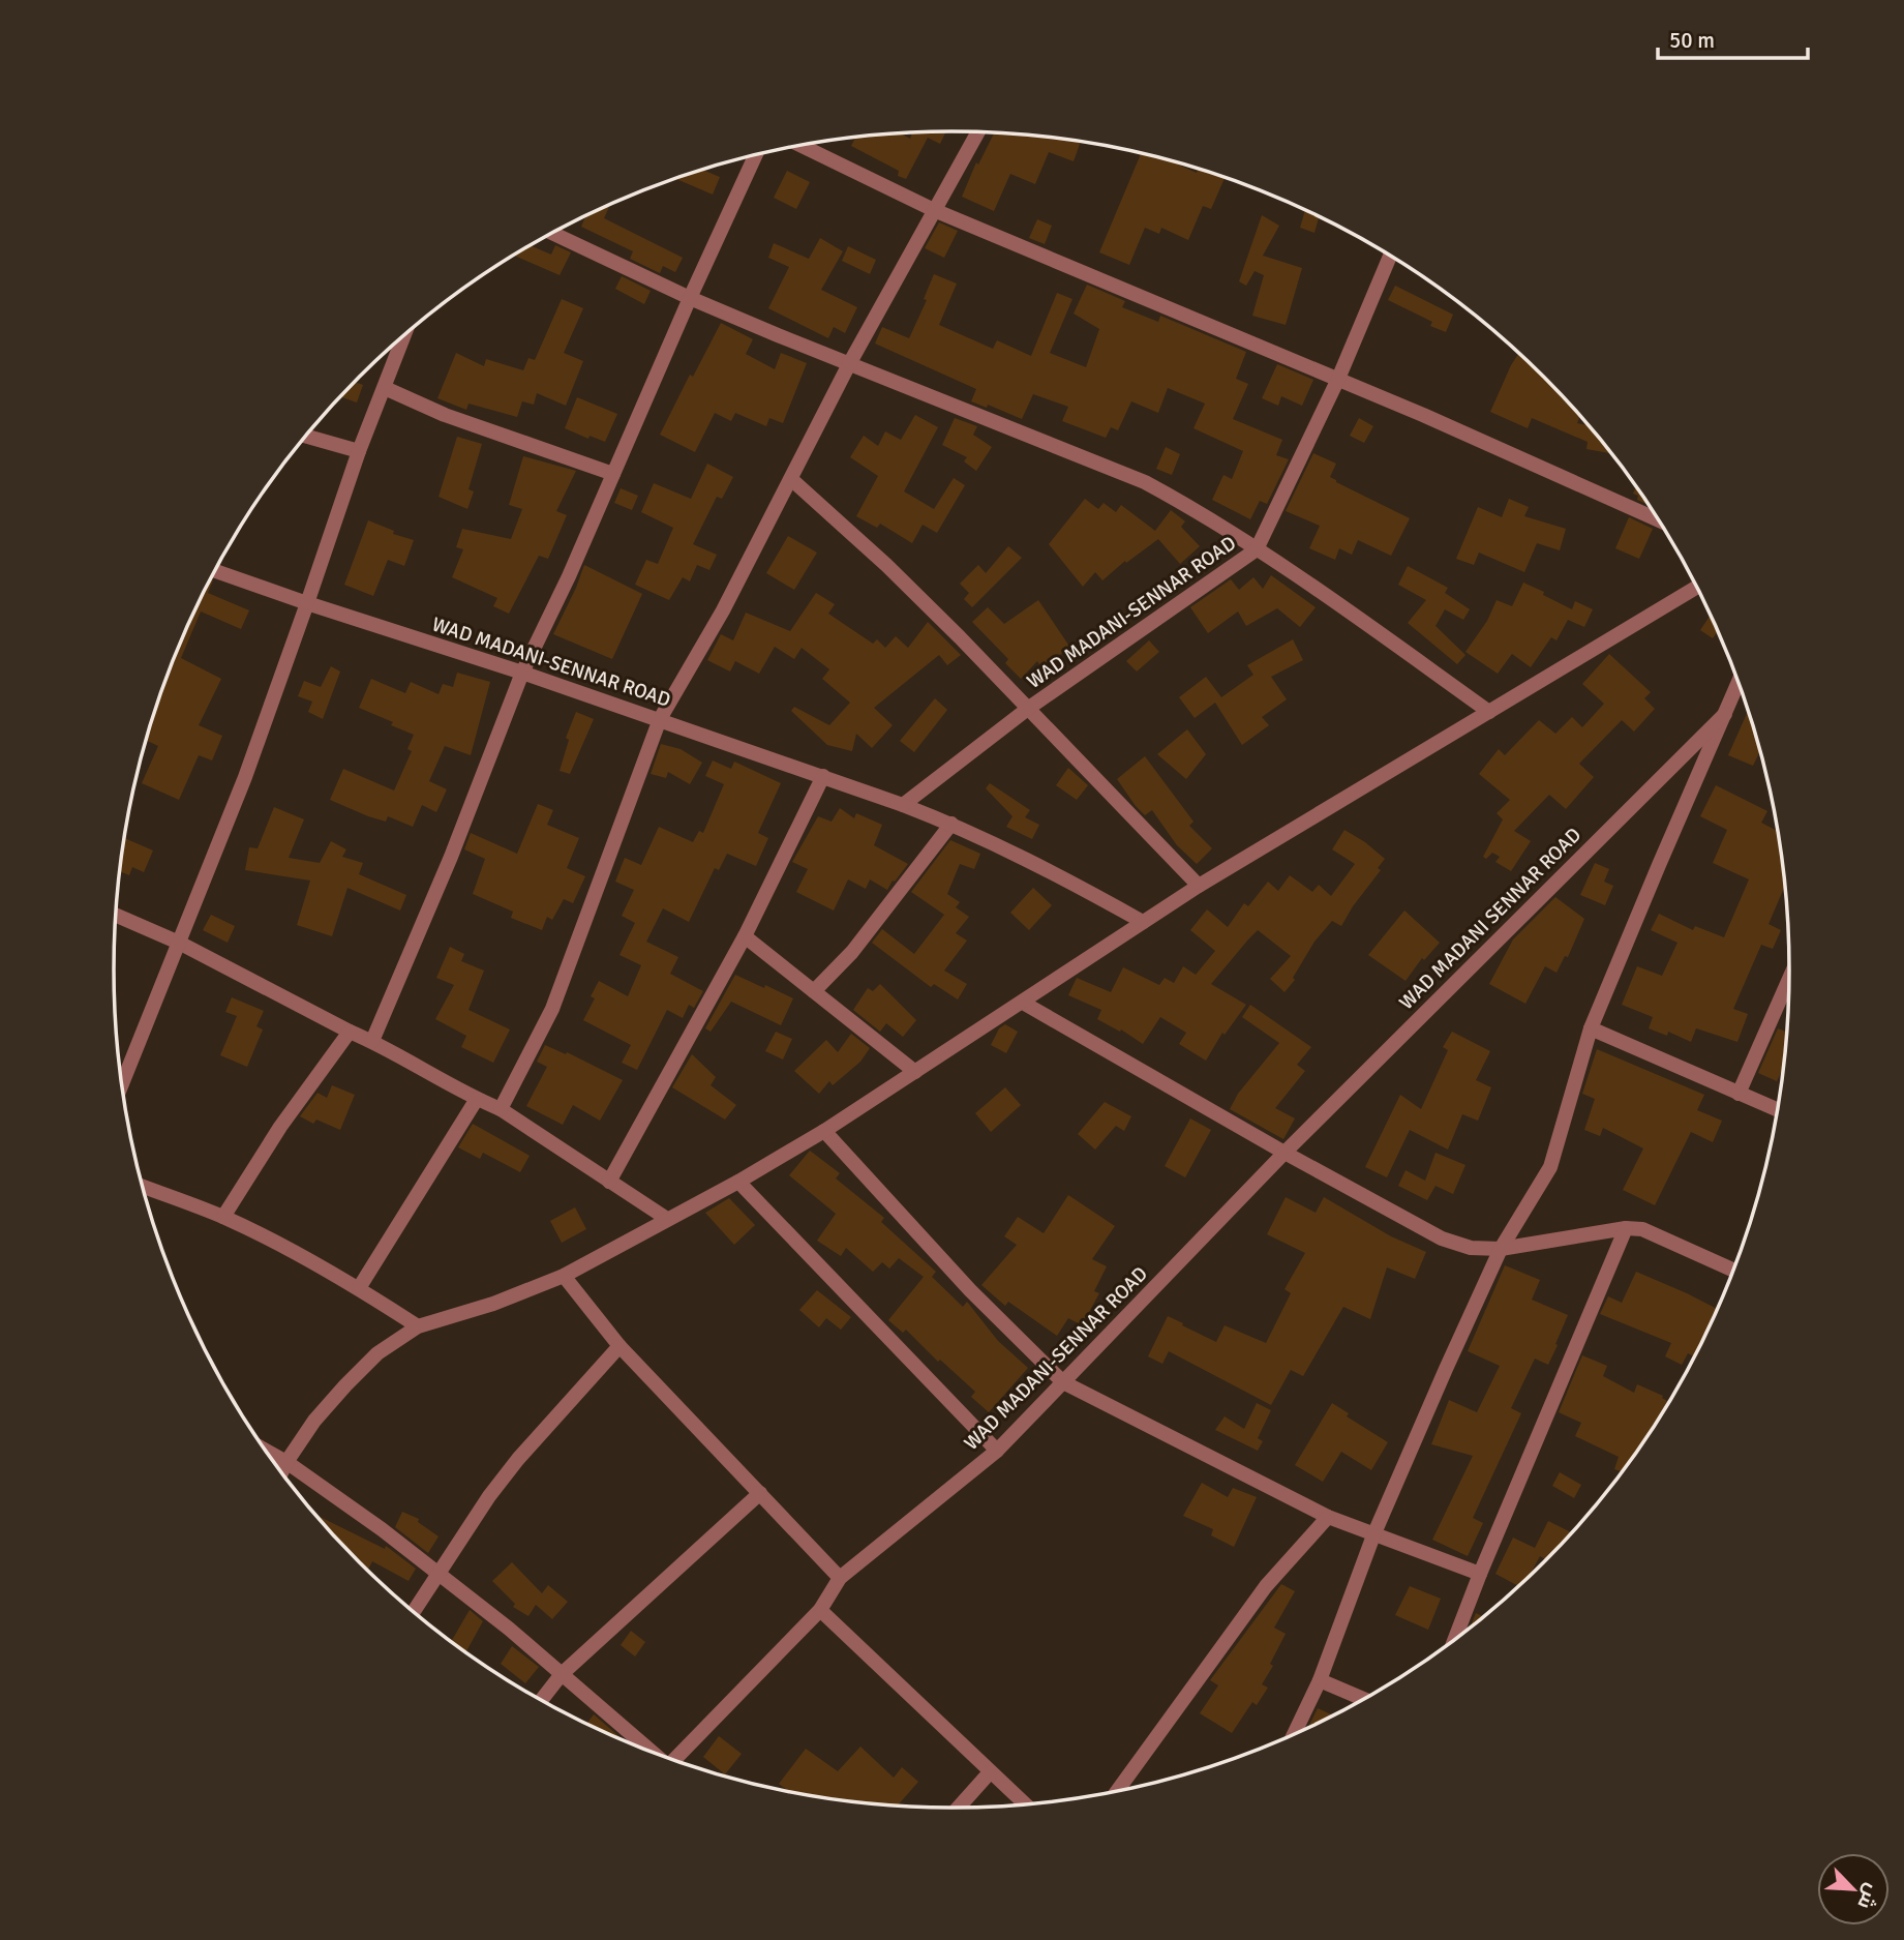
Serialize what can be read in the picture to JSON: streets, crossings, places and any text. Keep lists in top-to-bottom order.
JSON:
{
  "streets": {
    "street": ["WAD MADANI-SENNAR ROAD", "WAD MADANI SENNAR ROAD"]
  },
  "crossings": [
    ["WAD MADANI-SENNAR ROAD", "WAD MADANI SENNAR ROAD"]
  ],
  "scale_bar": "50 m",
  "north": "bottom right"
}
